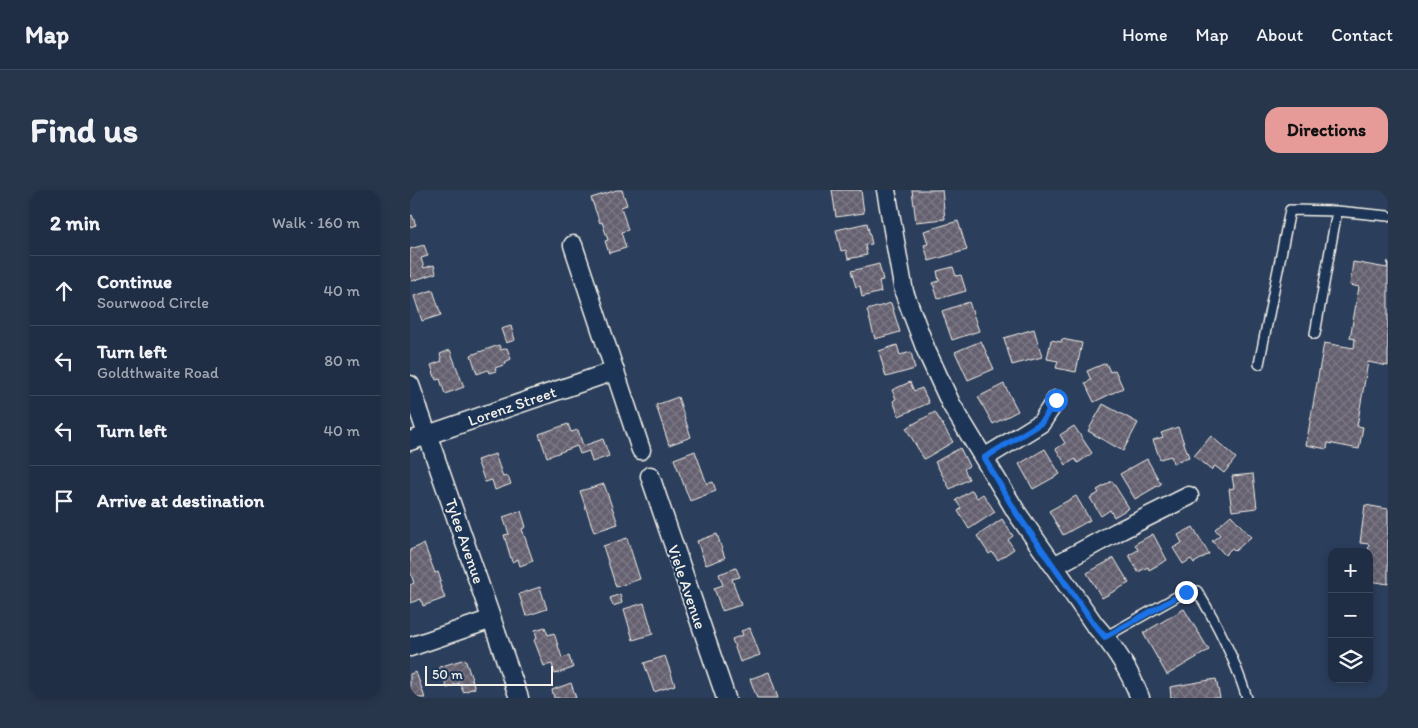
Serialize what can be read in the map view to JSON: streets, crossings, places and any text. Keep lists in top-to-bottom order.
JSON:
{
  "streets": {
    "street": ["Lorenz Street", "Tylee Avenue", "Viele Avenue"]
  },
  "crossings": [
    ["Lorenz Street", "Tylee Avenue"]
  ],
  "scale_bar": "50 m",
  "page": {
    "header": "Map",
    "nav": [
      "Home",
      "Map",
      "About",
      "Contact"
    ],
    "buttons": "Directions",
    "title": "Find us",
    "heading": ["2 min", "Walk · 160 m"],
    "list": [
      ["Continue", "Sourwood Circle", "40 m"],
      ["Turn left", "Goldthwaite Road", "80 m"],
      ["Turn left", "40 m"],
      "Arrive at destination"
    ],
    "map_buttons": ["+", "−"],
    "scale": "50 m"
  }
}
